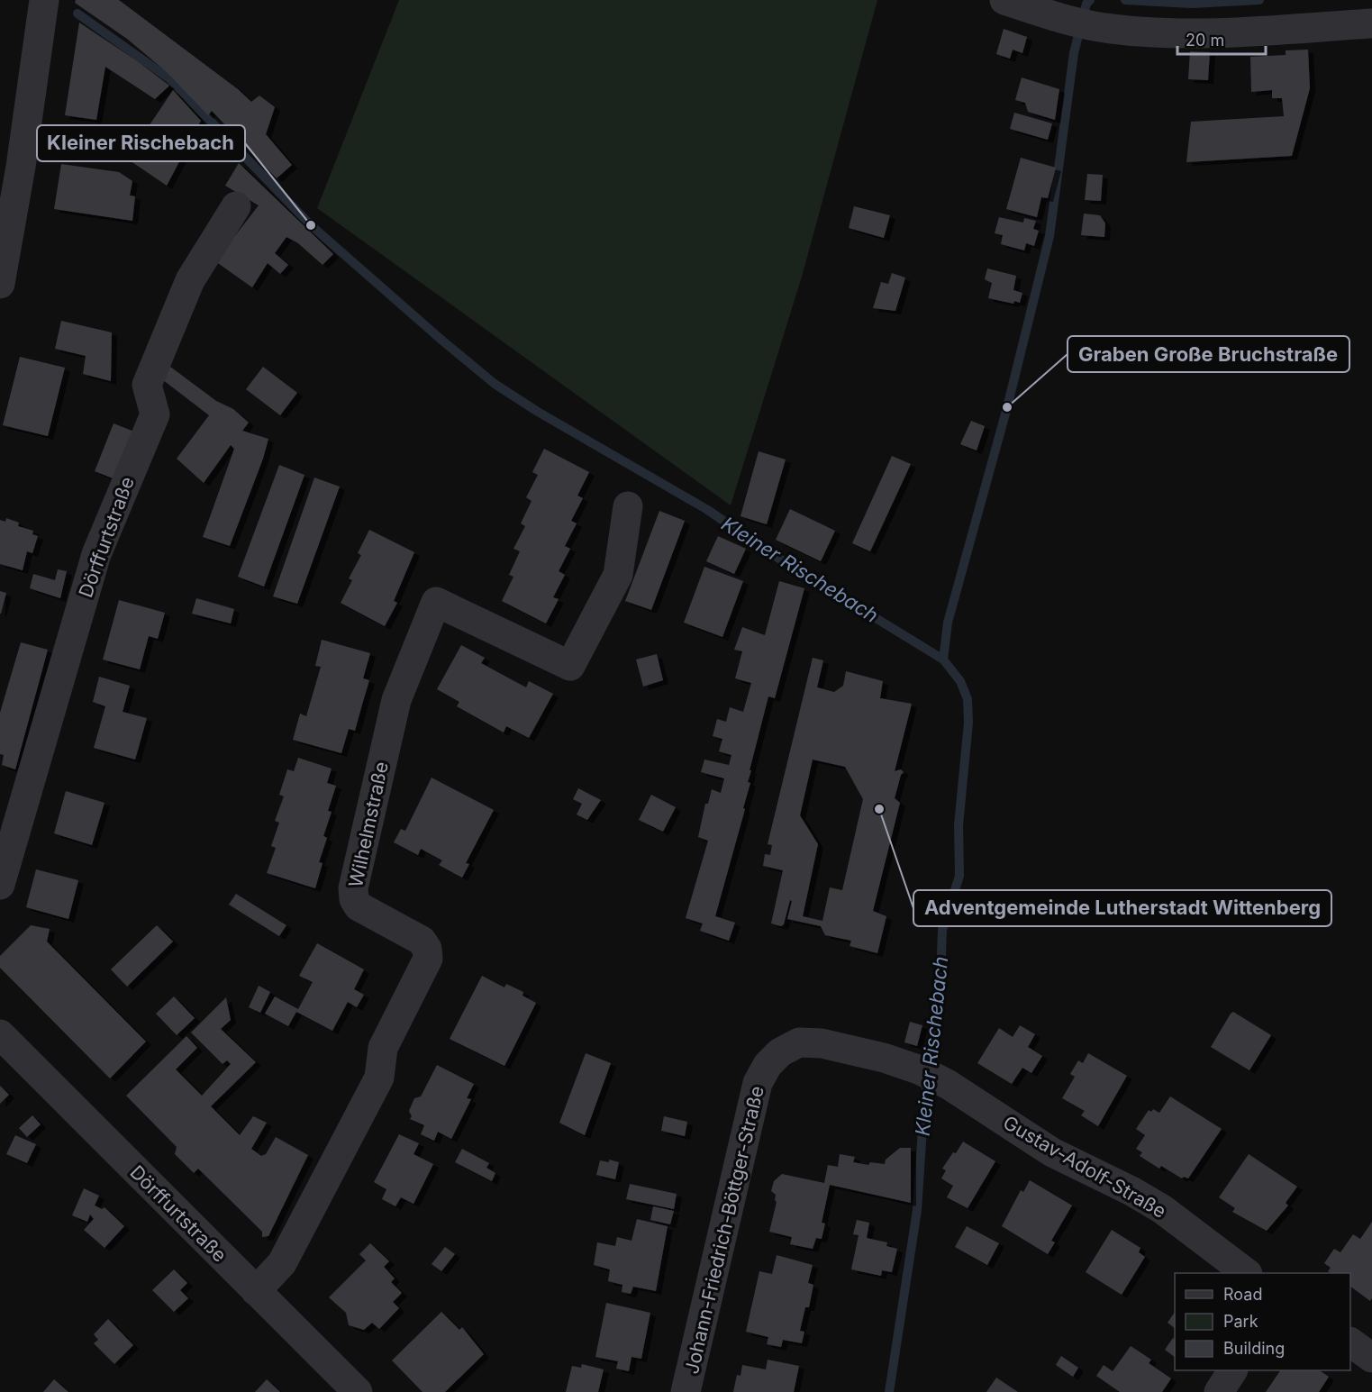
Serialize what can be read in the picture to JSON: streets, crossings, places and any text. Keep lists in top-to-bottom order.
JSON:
{
  "streets": {
    "street": [
      "Dörffurtstraße",
      "Wilhelmstraße",
      "Gustav-Adolf-Straße",
      "Johann-Friedrich-Böttger-Straße"
    ]
  },
  "crossings": [
    ["Dörffurtstraße", "Wilhelmstraße"],
    ["Gustav-Adolf-Straße", "Johann-Friedrich-Böttger-Straße"]
  ],
  "water": ["Kleiner Rischebach"],
  "places": ["Kleiner Rischebach", "Graben Große Bruchstraße", "Adventgemeinde Lutherstadt Wittenberg"],
  "legend": ["Road", "Park", "Building"],
  "scale_bar": "20 m"
}
